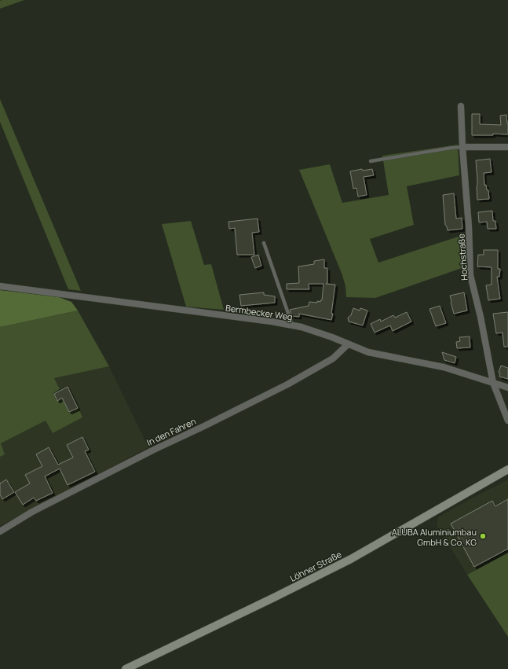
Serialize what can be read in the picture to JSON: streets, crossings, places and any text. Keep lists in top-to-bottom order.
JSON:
{
  "streets": {
    "main road": ["Löhner Straße"],
    "street": ["Hochstraße", "Bermbecker Weg", "In den Fahren"]
  },
  "crossings": [
    ["Hochstraße", "Bermbecker Weg"],
    ["Bermbecker Weg", "In den Fahren"]
  ],
  "places": ["ALUBA Aluminiumbau GmbH & Co. KG"]
}
